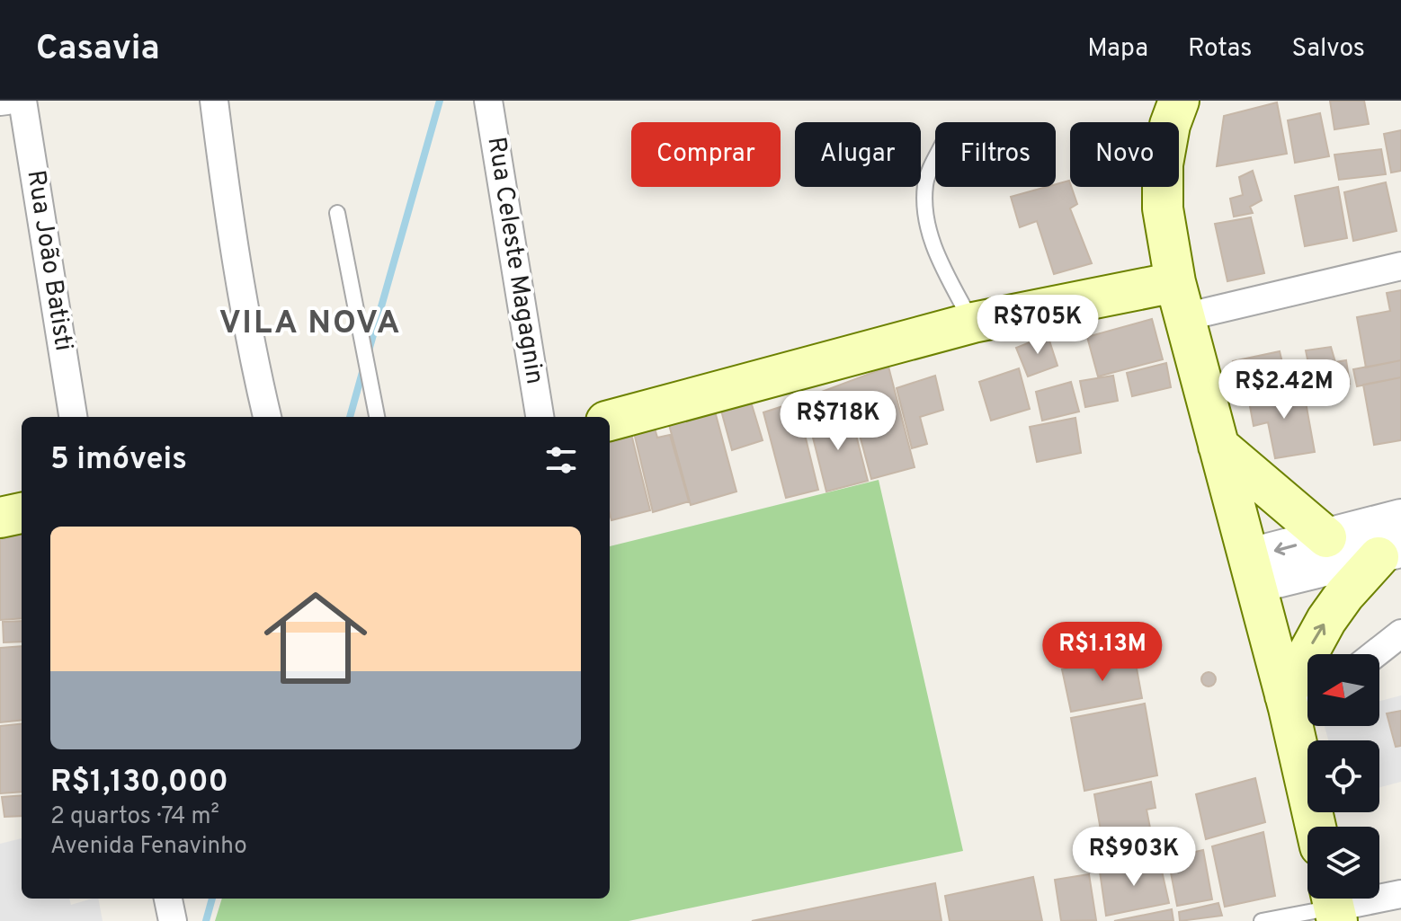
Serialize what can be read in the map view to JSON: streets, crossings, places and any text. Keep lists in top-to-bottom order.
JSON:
{
  "streets": {
    "street": ["Rua João Batisti", "Rua Celeste Magagnin"]
  },
  "districts": ["VILA NOVA"],
  "north": "left",
  "page": {
    "header": "Casavia",
    "nav": ["Mapa", "Rotas", "Salvos"],
    "chip": [
      "Comprar",
      "Alugar",
      "Filtros",
      "Novo"
    ],
    "price": [
      "R$705K",
      "R$2.42M",
      "R$718K",
      "R$1.13M",
      "R$903K"
    ],
    "heading": "5 imóveis",
    "list": [
      {
        "name": "R$1,130,000",
        "note": "2 quartos · 74 m² · Avenida Fenavinho"
      }
    ]
  }
}
